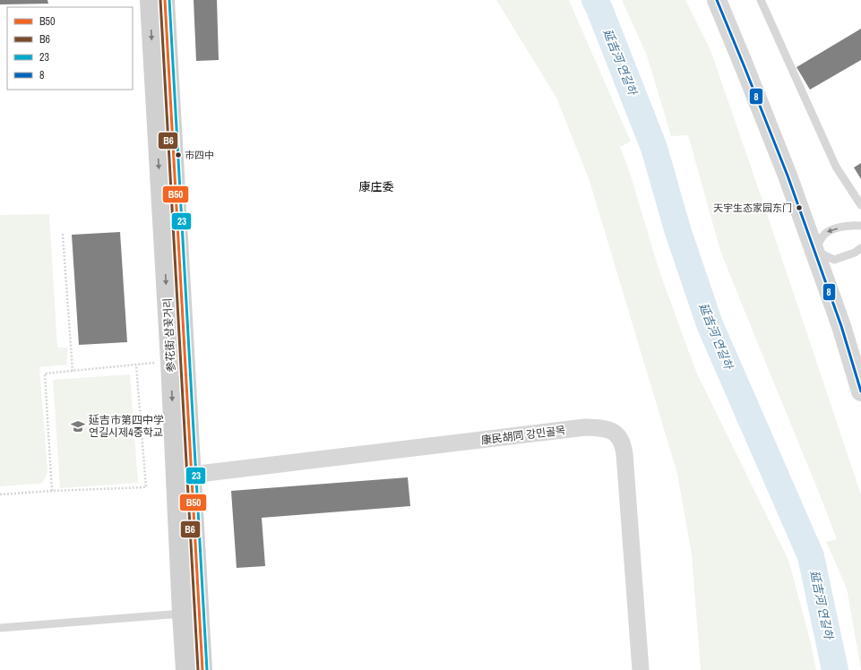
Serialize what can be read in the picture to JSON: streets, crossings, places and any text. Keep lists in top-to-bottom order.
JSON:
{
  "streets": {
    "main road": ["参花街 삼꽃거리"],
    "street": ["康民胡同 강민골목"]
  },
  "crossings": [
    ["参花街 삼꽃거리", "康民胡同 강민골목"]
  ],
  "districts": ["康庄委"],
  "water": ["延吉河 연길하"],
  "places": {
    "other": ["市四中", "天宇生态家园东门"],
    "school or university": ["延吉市第四中学 연길시제4중학교"]
  },
  "lines": [
    "transit line B50",
    "transit line B6",
    "transit line 23",
    "transit line 8"
  ],
  "legend": [
    "B50",
    "B6",
    "23",
    "8"
  ]
}
